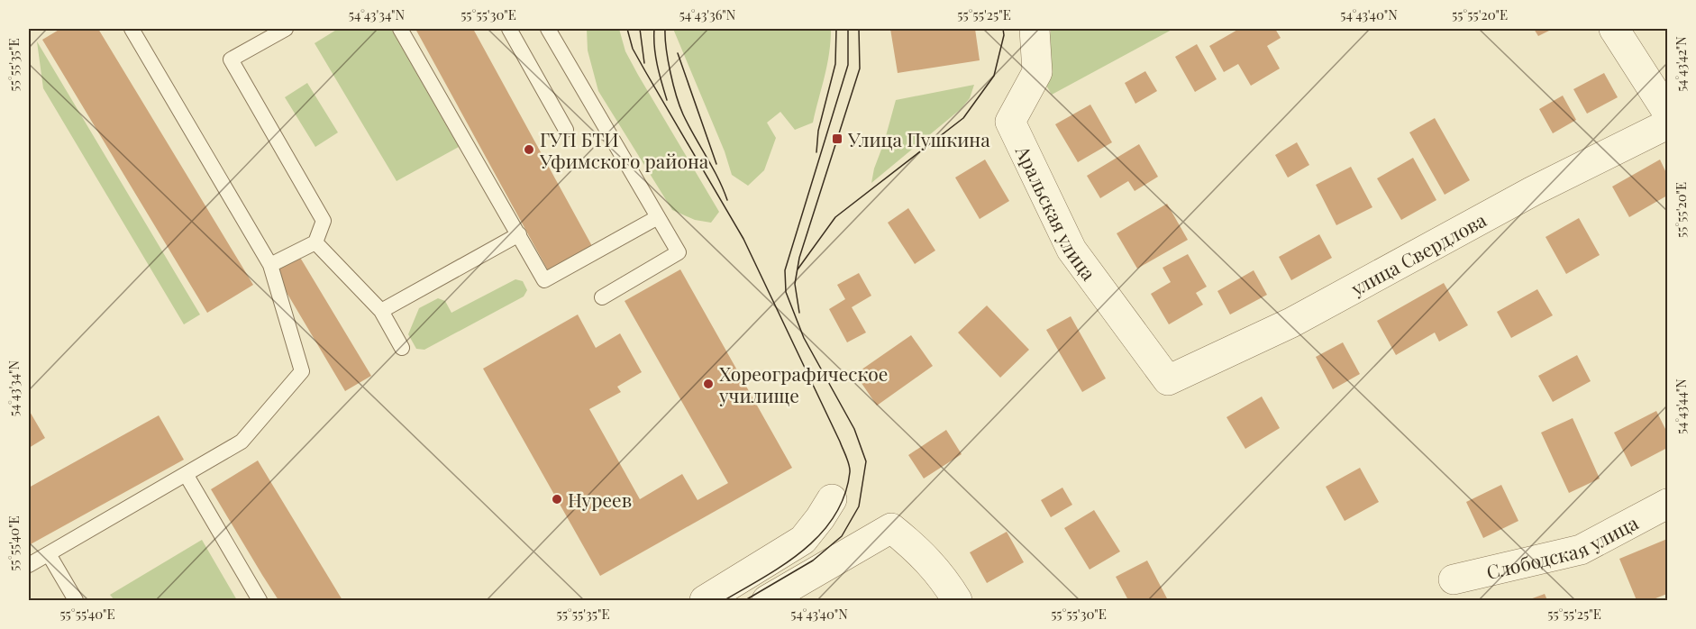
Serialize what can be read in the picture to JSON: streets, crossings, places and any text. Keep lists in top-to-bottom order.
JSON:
{
  "streets": {
    "street": ["Аральская улица", "улица Свердлова", "Слободская улица"]
  },
  "crossings": [
    ["Аральская улица", "улица Свердлова"]
  ],
  "places": {
    "transit": ["Улица Пушкина"],
    "other": ["ГУП БТИ Уфимского района", "Хореографическое училище", "Нуреев"]
  },
  "coordinates": [
    "54°43'34\"N",
    "55°55'30\"E",
    "54°43'36\"N",
    "55°55'25\"E",
    "54°43'40\"N",
    "55°55'20\"E",
    "54°43'42\"N",
    "55°55'35\"E",
    "54°43'44\"N",
    "55°55'40\"E"
  ]
}
